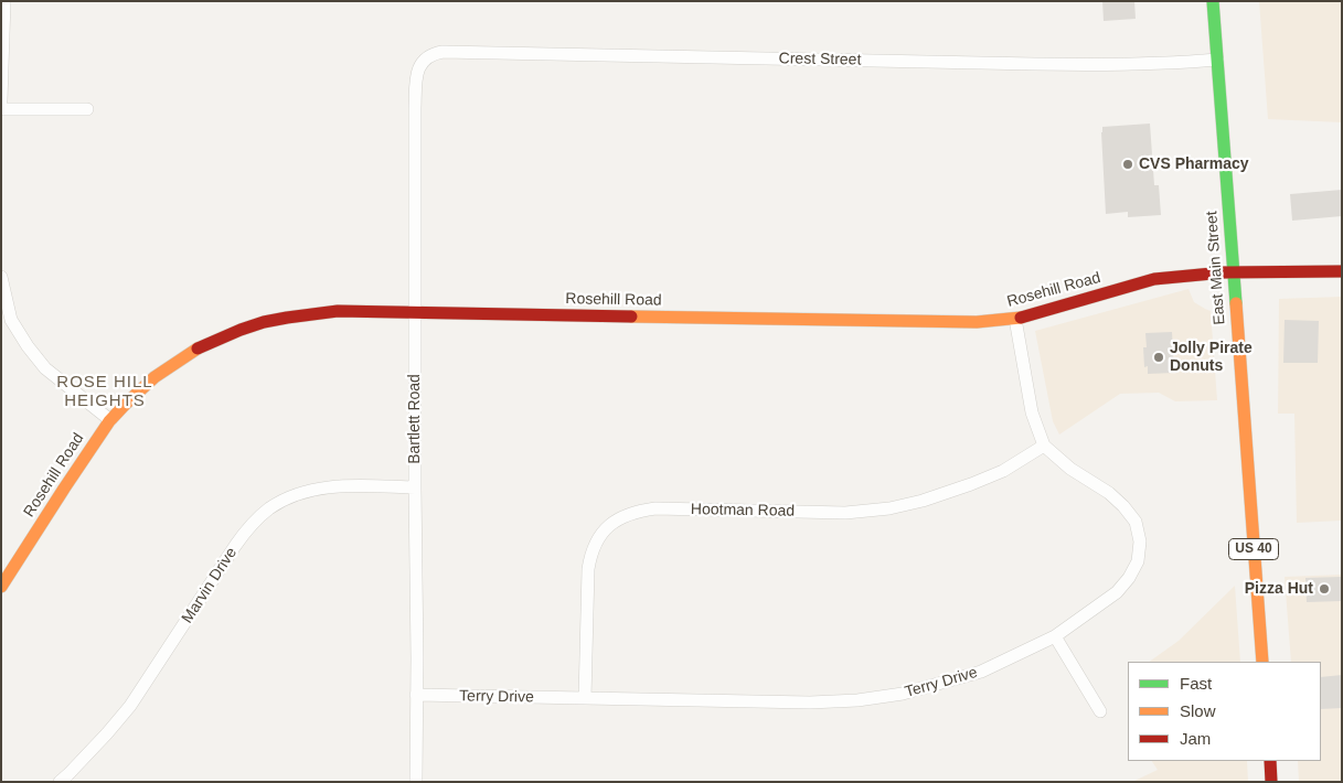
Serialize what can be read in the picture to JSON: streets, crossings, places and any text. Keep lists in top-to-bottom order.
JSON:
{
  "streets": {
    "street": [
      "Crest Street",
      "East Main Street",
      "Rosehill Road",
      "Bartlett Road",
      "Hootman Road",
      "US 40",
      "Marvin Drive",
      "Terry Drive"
    ]
  },
  "crossings": [
    ["Crest Street", "East Main Street"],
    ["Crest Street", "Bartlett Road"],
    ["East Main Street", "Rosehill Road"],
    ["Rosehill Road", "Bartlett Road"],
    ["Rosehill Road", "Terry Drive"],
    ["Bartlett Road", "Marvin Drive"],
    ["Bartlett Road", "Terry Drive"],
    ["Hootman Road", "Terry Drive"]
  ],
  "districts": ["ROSE HILL HEIGHTS"],
  "places": ["CVS Pharmacy", "Jolly Pirate Donuts", "Pizza Hut"],
  "legend": ["Fast", "Slow", "Jam"]
}
